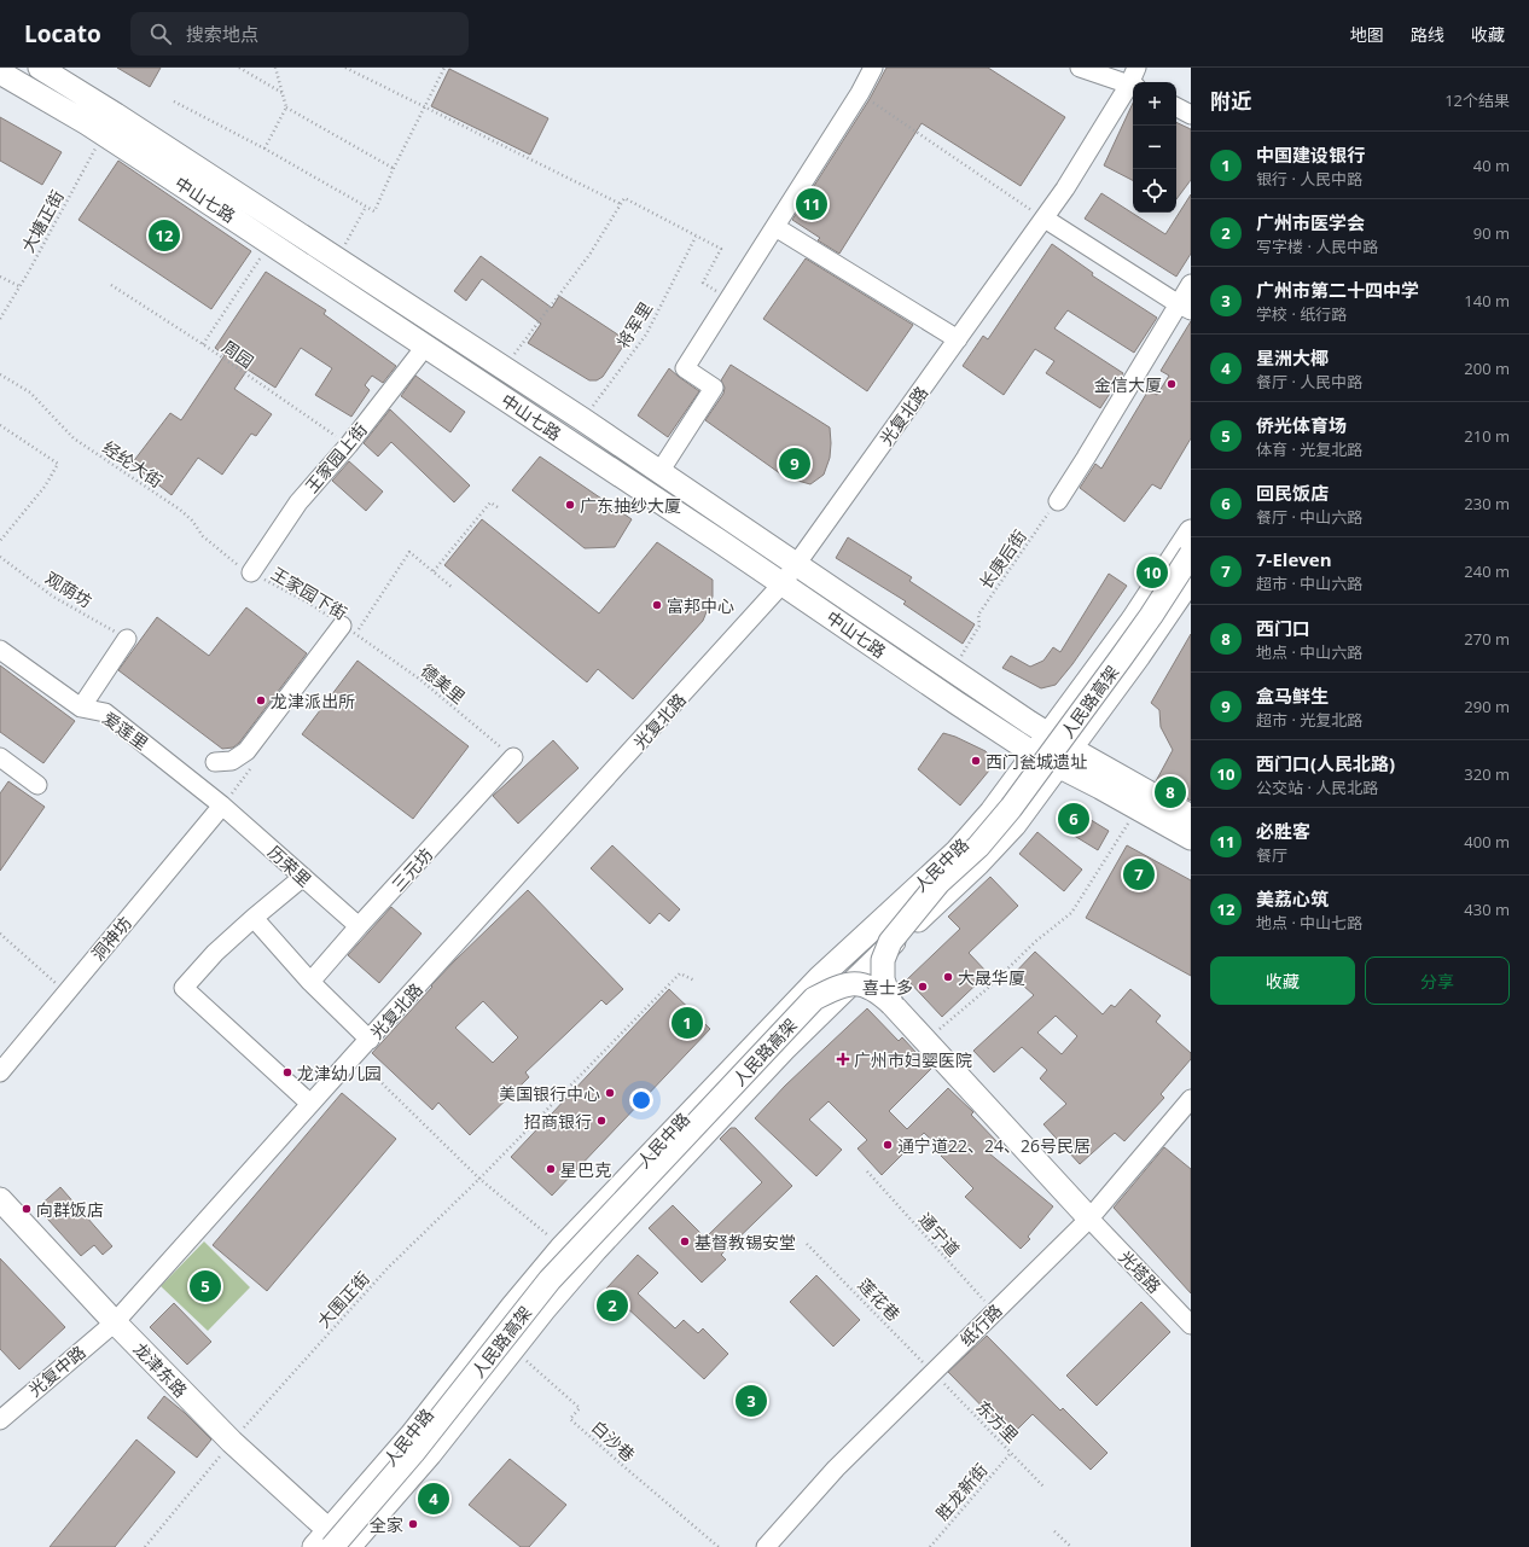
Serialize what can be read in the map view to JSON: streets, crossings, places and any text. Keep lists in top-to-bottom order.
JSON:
{
  "streets": {
    "main road": [
      "中山七路",
      "人民路高架",
      "人民中路",
      "龙津东路"
    ],
    "street": [
      "光复北路",
      "王家园上街",
      "爱莲里",
      "历荣里",
      "三元坊",
      "洞神坊",
      "光塔路",
      "纸行路",
      "光复中路"
    ],
    "path": [
      "大塘正街",
      "将军里",
      "周园",
      "经纶大街",
      "长庚后街",
      "观荫坊",
      "王家园下街",
      "德美里",
      "通宁道",
      "大围正街",
      "莲花巷",
      "东方里",
      "白沙巷",
      "胜龙新街"
    ]
  },
  "crossings": [
    ["中山七路", "大塘正街"],
    ["中山七路", "将军里"],
    ["中山七路", "光复北路"],
    ["中山七路", "王家园上街"],
    ["中山七路", "人民中路"],
    ["周园", "王家园上街"],
    ["光复北路", "龙津东路"],
    ["光复北路", "光复中路"],
    ["王家园上街", "经纶大街"],
    ["王家园上街", "王家园下街"],
    ["经纶大街", "王家园下街"],
    ["王家园下街", "德美里"],
    ["德美里", "三元坊"],
    ["人民路高架", "人民中路"],
    ["人民路高架", "龙津东路"],
    ["爱莲里", "历荣里"],
    ["爱莲里", "洞神坊"],
    ["人民中路", "龙津东路"],
    ["人民中路", "白沙巷"],
    ["历荣里", "三元坊"],
    ["历荣里", "洞神坊"],
    ["通宁道", "纸行路"],
    ["光塔路", "纸行路"],
    ["大围正街", "龙津东路"],
    ["莲花巷", "纸行路"],
    ["莲花巷", "东方里"],
    ["纸行路", "东方里"],
    ["龙津东路", "光复中路"],
    ["东方里", "胜龙新街"]
  ],
  "places": {
    "other": [
      "金信大厦",
      "广东抽纱大厦",
      "富邦中心",
      "龙津派出所",
      "西门瓮城遗址",
      "大晟华厦",
      "喜士多",
      "龙津幼儿园",
      "美国银行中心",
      "招商银行",
      "通宁道22、24、26号民居",
      "星巴克",
      "向群饭店",
      "基督教锡安堂",
      "全家"
    ],
    "health": ["广州市妇婴医院"]
  },
  "page": {
    "header": "Locato",
    "search": "搜索地点",
    "nav": ["地图", "路线", "收藏"],
    "heading": ["附近", "12个结果"],
    "map_buttons": ["+", "−"],
    "list": [
      {
        "mark": "1",
        "name": "中国建设银行",
        "note": "银行 · 人民中路",
        "value": "40 m"
      },
      {
        "mark": "2",
        "name": "广州市医学会",
        "note": "写字楼 · 人民中路",
        "value": "90 m"
      },
      {
        "mark": "3",
        "name": "广州市第二十四中学",
        "note": "学校 · 纸行路",
        "value": "140 m"
      },
      {
        "mark": "4",
        "name": "星洲大椰",
        "note": "餐厅 · 人民中路",
        "value": "200 m"
      },
      {
        "mark": "5",
        "name": "侨光体育场",
        "note": "体育 · 光复北路",
        "value": "210 m"
      },
      {
        "mark": "6",
        "name": "回民饭店",
        "note": "餐厅 · 中山六路",
        "value": "230 m"
      },
      {
        "mark": "7",
        "name": "7-Eleven",
        "note": "超市 · 中山六路",
        "value": "240 m"
      },
      {
        "mark": "8",
        "name": "西门口",
        "note": "地点 · 中山六路",
        "value": "270 m"
      },
      {
        "mark": "9",
        "name": "盒马鲜生",
        "note": "超市 · 光复北路",
        "value": "290 m"
      },
      {
        "mark": "10",
        "name": "西门口(人民北路)",
        "note": "公交站 · 人民北路",
        "value": "320 m"
      },
      {
        "mark": "11",
        "name": "必胜客",
        "note": "餐厅",
        "value": "400 m"
      },
      {
        "mark": "12",
        "name": "美荔心筑",
        "note": "地点 · 中山七路",
        "value": "430 m"
      }
    ],
    "pins": [
      "11",
      "12",
      "9",
      "10",
      "8",
      "6",
      "7",
      "1",
      "5",
      "2",
      "3",
      "4"
    ],
    "buttons": ["收藏", "分享"]
  }
}
